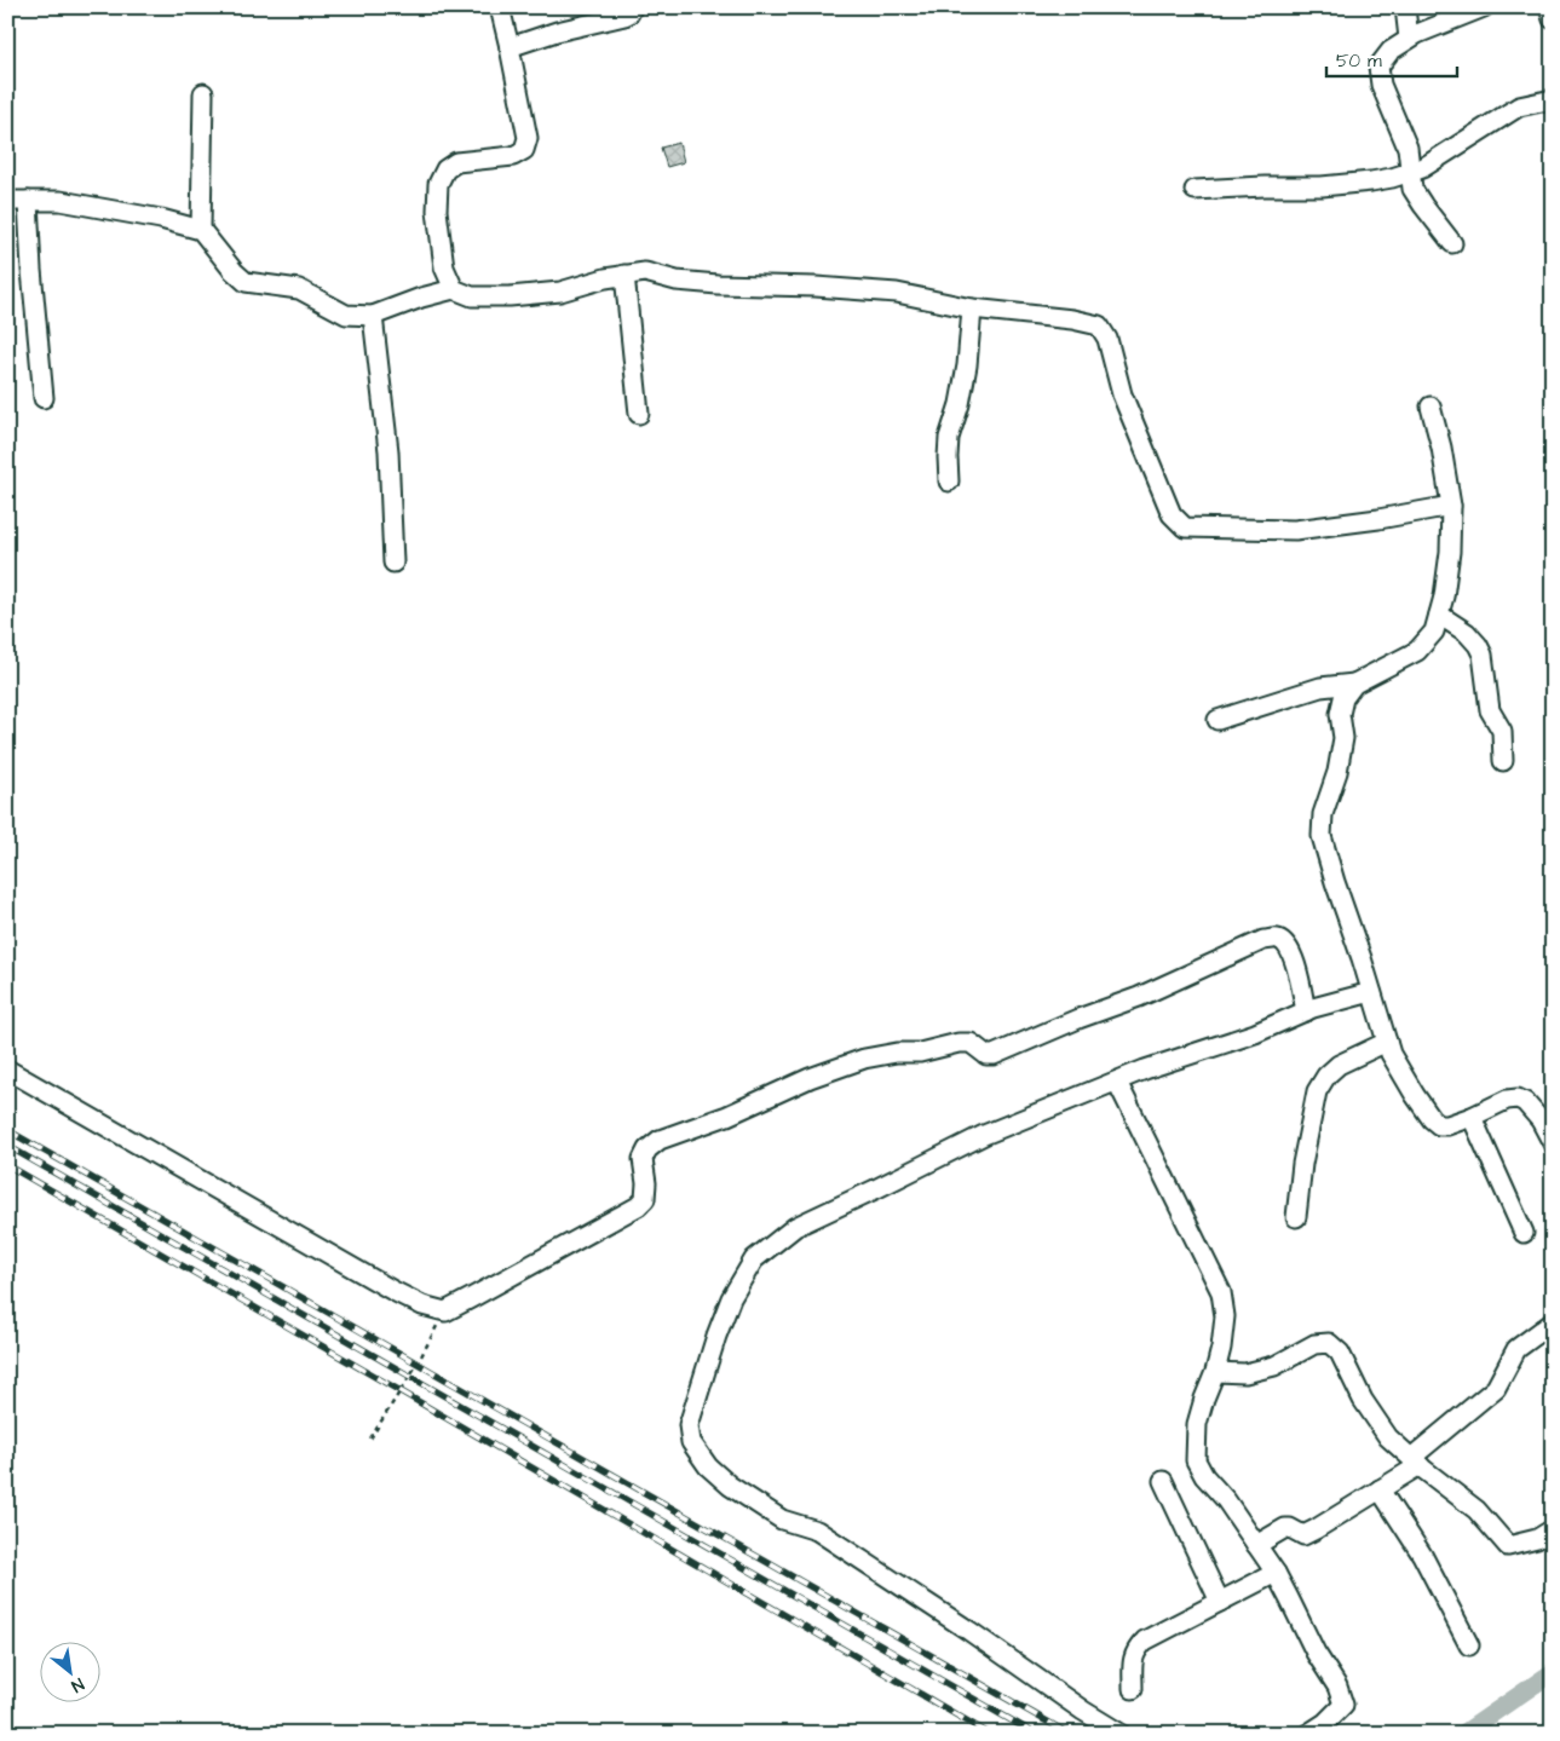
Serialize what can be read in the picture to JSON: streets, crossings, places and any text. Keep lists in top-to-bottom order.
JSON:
{
  "scale_bar": "50 m",
  "north": "bottom right"
}
